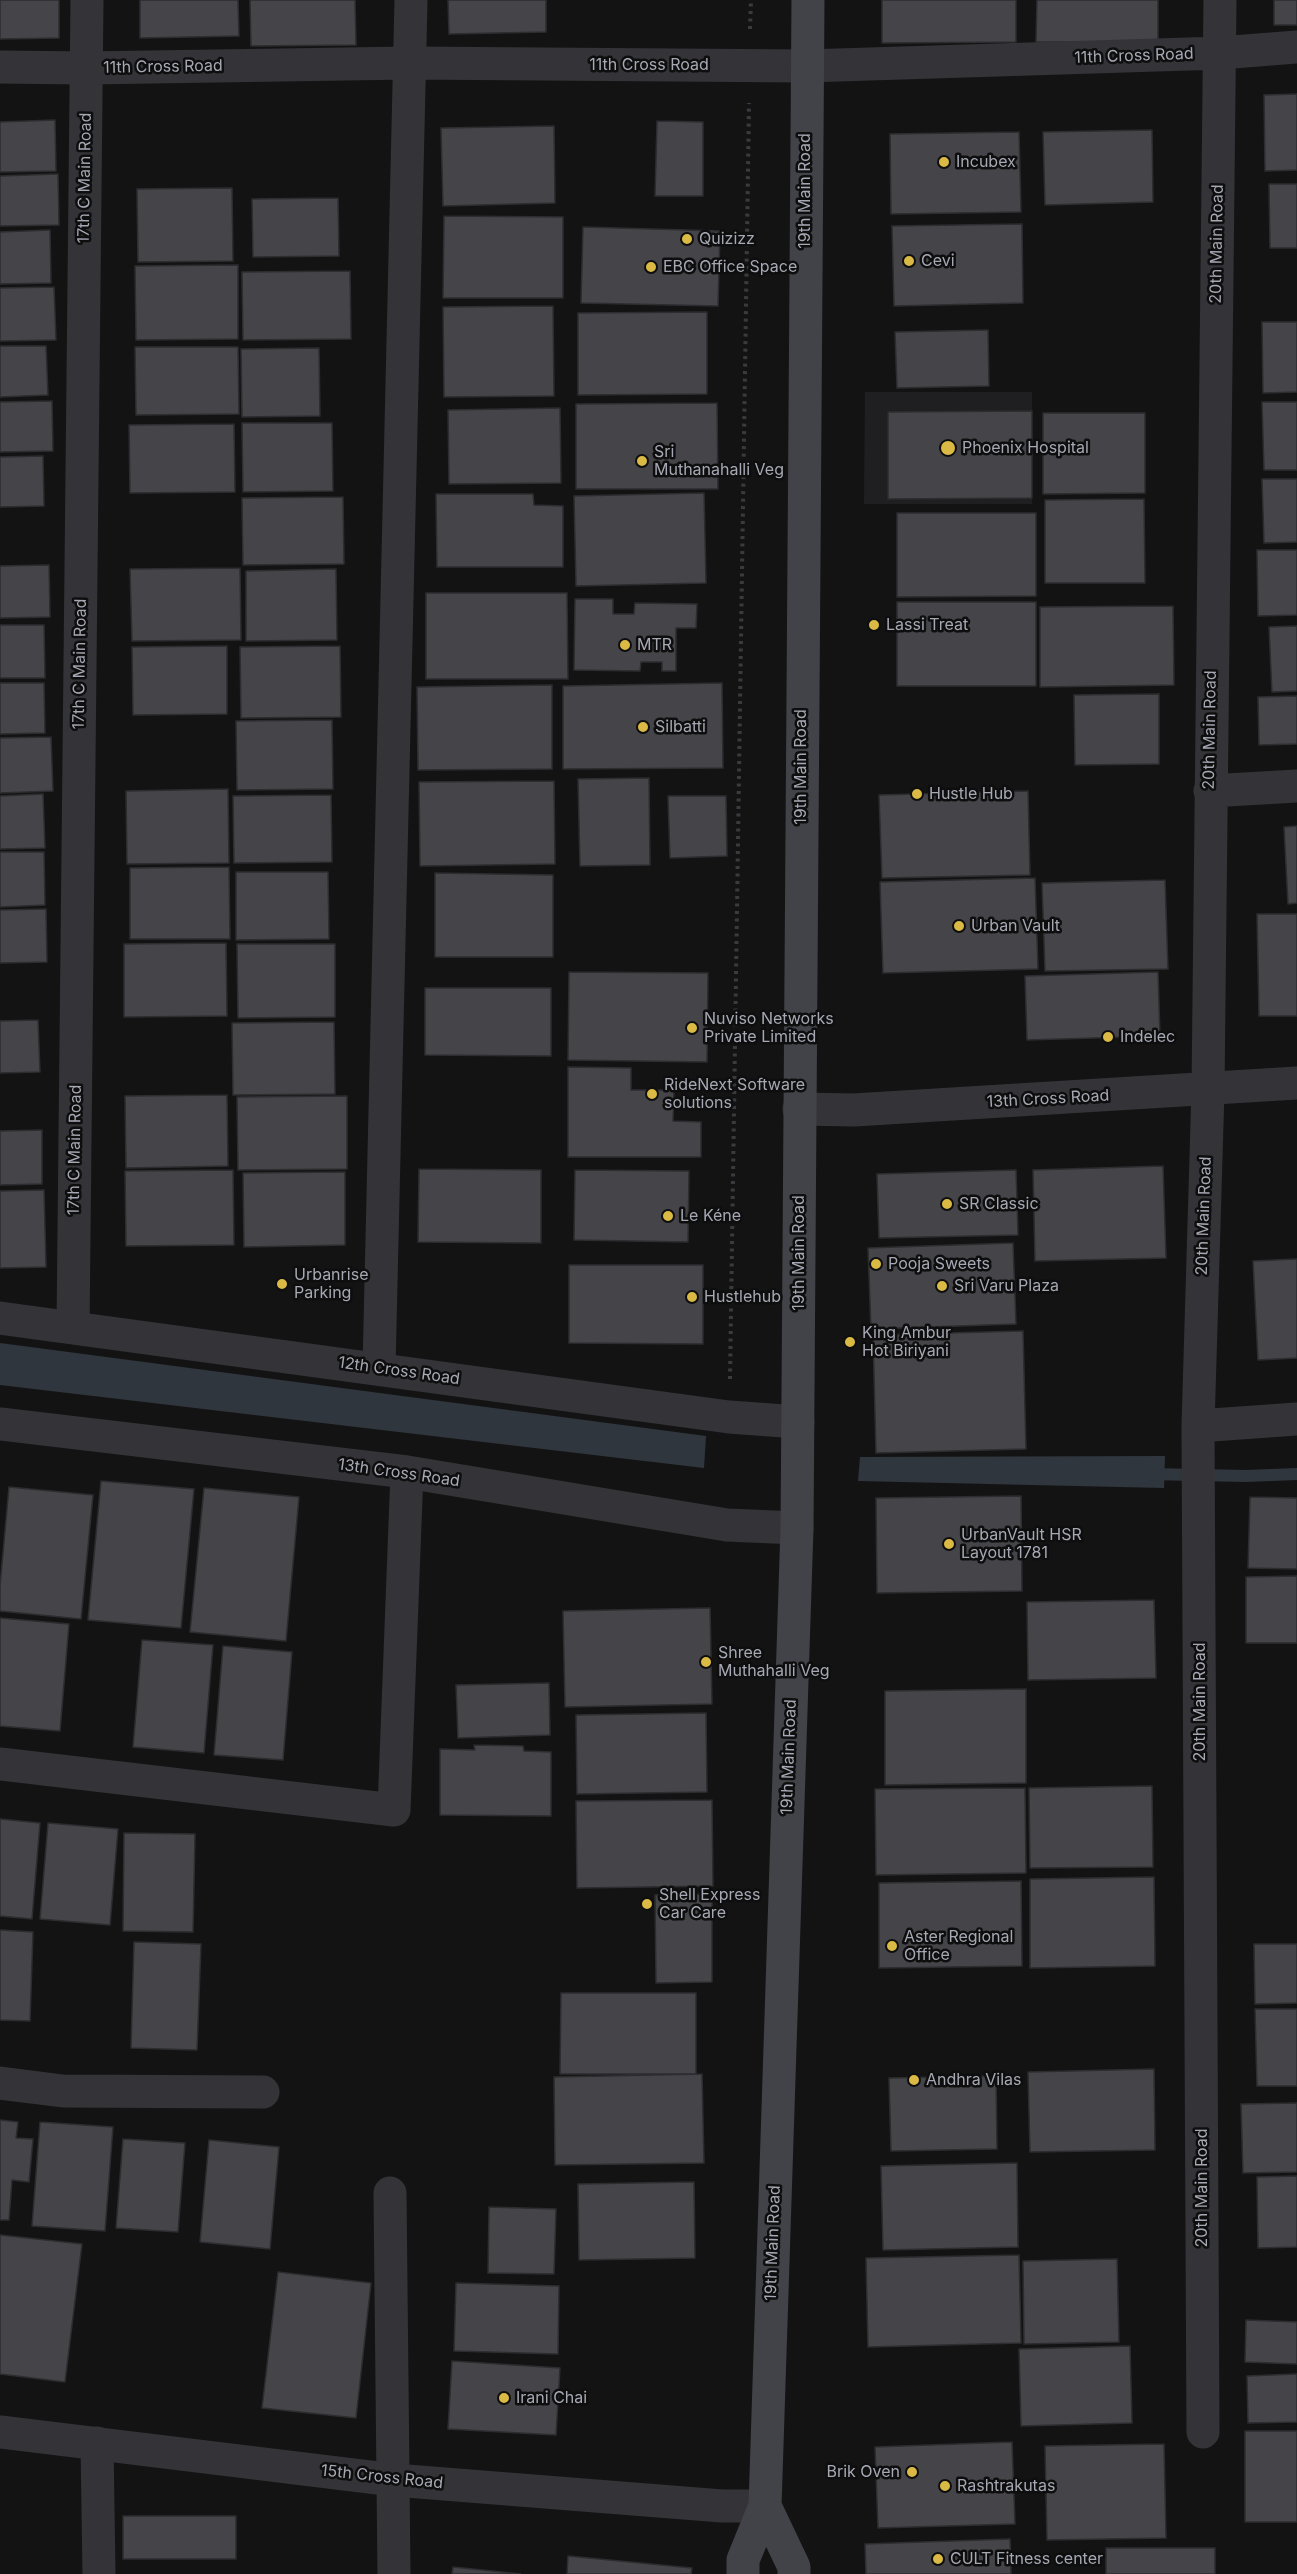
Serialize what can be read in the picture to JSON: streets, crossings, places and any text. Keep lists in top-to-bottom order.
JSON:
{
  "streets": {
    "main road": ["19th Main Road"],
    "street": [
      "11th Cross Road",
      "17th C Main Road",
      "20th Main Road",
      "13th Cross Road",
      "12th Cross Road",
      "15th Cross Road"
    ]
  },
  "crossings": [
    ["11th Cross Road", "17th C Main Road"],
    ["11th Cross Road", "19th Main Road"],
    ["11th Cross Road", "20th Main Road"],
    ["17th C Main Road", "12th Cross Road"],
    ["19th Main Road", "13th Cross Road"],
    ["19th Main Road", "12th Cross Road"],
    ["19th Main Road", "15th Cross Road"],
    ["20th Main Road", "13th Cross Road"]
  ],
  "places": [
    "Incubex",
    "Quizizz",
    "Cevi",
    "EBC Office Space",
    "Phoenix Hospital",
    "Sri Muthanahalli Veg",
    "Lassi Treat",
    "MTR",
    "Silbatti",
    "Hustle Hub",
    "Urban Vault",
    "Nuviso Networks Private Limited",
    "Indelec",
    "RideNext Software solutions",
    "SR Classic",
    "Le Kéne",
    "Pooja Sweets",
    "Urbanrise Parking",
    "Sri Varu Plaza",
    "Hustlehub",
    "King Ambur Hot Biriyani",
    "UrbanVault HSR Layout 1781",
    "Shree Muthahalli Veg",
    "Shell Express Car Care",
    "Aster Regional Office",
    "Andhra Vilas",
    "Irani Chai",
    "Brik Oven",
    "Rashtrakutas",
    "CULT Fitness center"
  ]
}
